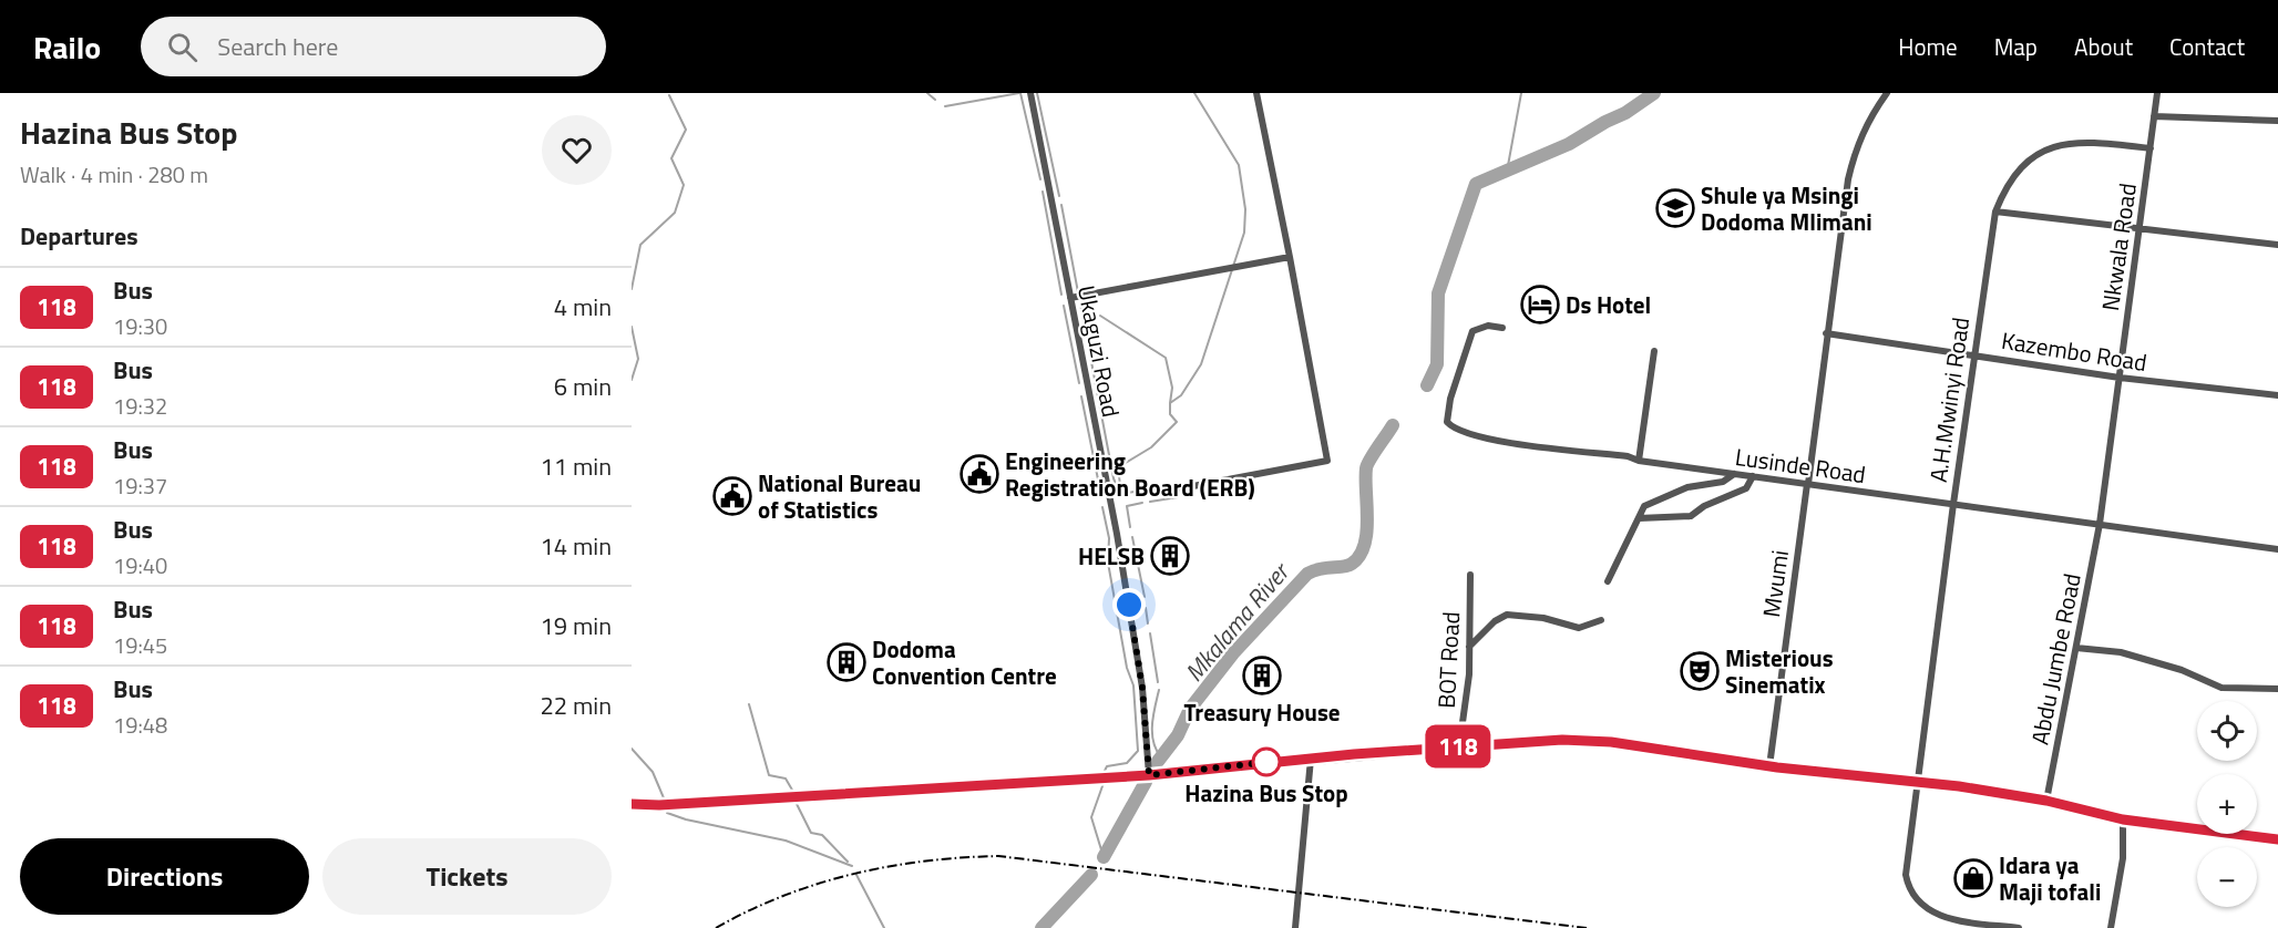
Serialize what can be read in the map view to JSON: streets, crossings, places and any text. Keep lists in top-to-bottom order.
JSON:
{
  "streets": {
    "street": [
      "Nkwala Road",
      "Ukaguzi Road",
      "Kazembo Road",
      "A.H.Mwinyi Road",
      "Lusinde Road",
      "Mvumi",
      "Abdu Jumbe Road",
      "BOT Road"
    ]
  },
  "crossings": [
    ["Nkwala Road", "Kazembo Road"],
    ["Nkwala Road", "A.H.Mwinyi Road"],
    ["Nkwala Road", "Lusinde Road"],
    ["Nkwala Road", "Abdu Jumbe Road"],
    ["Kazembo Road", "A.H.Mwinyi Road"],
    ["Kazembo Road", "Mvumi"],
    ["A.H.Mwinyi Road", "Lusinde Road"],
    ["Lusinde Road", "Mvumi"],
    ["Lusinde Road", "Abdu Jumbe Road"]
  ],
  "water": ["Mkalama River"],
  "places": {
    "school or university": ["Shule ya Msingi Dodoma Mlimani"],
    "hotel": ["Ds Hotel"],
    "public building": ["Engineering Registration Board (ERB)", "National Bureau of Statistics"],
    "building": ["HELSB", "Dodoma Convention Centre", "Treasury House"],
    "theatre": ["Misterious Sinematix"],
    "other": ["Hazina Bus Stop"],
    "shop": ["Idara ya Maji tofali"]
  },
  "lines": ["bus line 118"],
  "page": {
    "header": "Railo",
    "search": "Search here",
    "nav": [
      "Home",
      "Map",
      "About",
      "Contact"
    ],
    "heading": [
      ["Hazina Bus Stop", "Walk · 4 min · 280 m"],
      "Departures"
    ],
    "on_map": "118",
    "list": [
      {
        "mark": "118",
        "name": "Bus",
        "note": "19:30",
        "value": "4 min"
      },
      {
        "mark": "118",
        "name": "Bus",
        "note": "19:32",
        "value": "6 min"
      },
      {
        "mark": "118",
        "name": "Bus",
        "note": "19:37",
        "value": "11 min"
      },
      {
        "mark": "118",
        "name": "Bus",
        "note": "19:40",
        "value": "14 min"
      },
      {
        "mark": "118",
        "name": "Bus",
        "note": "19:45",
        "value": "19 min"
      },
      {
        "mark": "118",
        "name": "Bus",
        "note": "19:48",
        "value": "22 min"
      }
    ],
    "map_buttons": ["+", "−"],
    "buttons": ["Directions", "Tickets"]
  }
}
